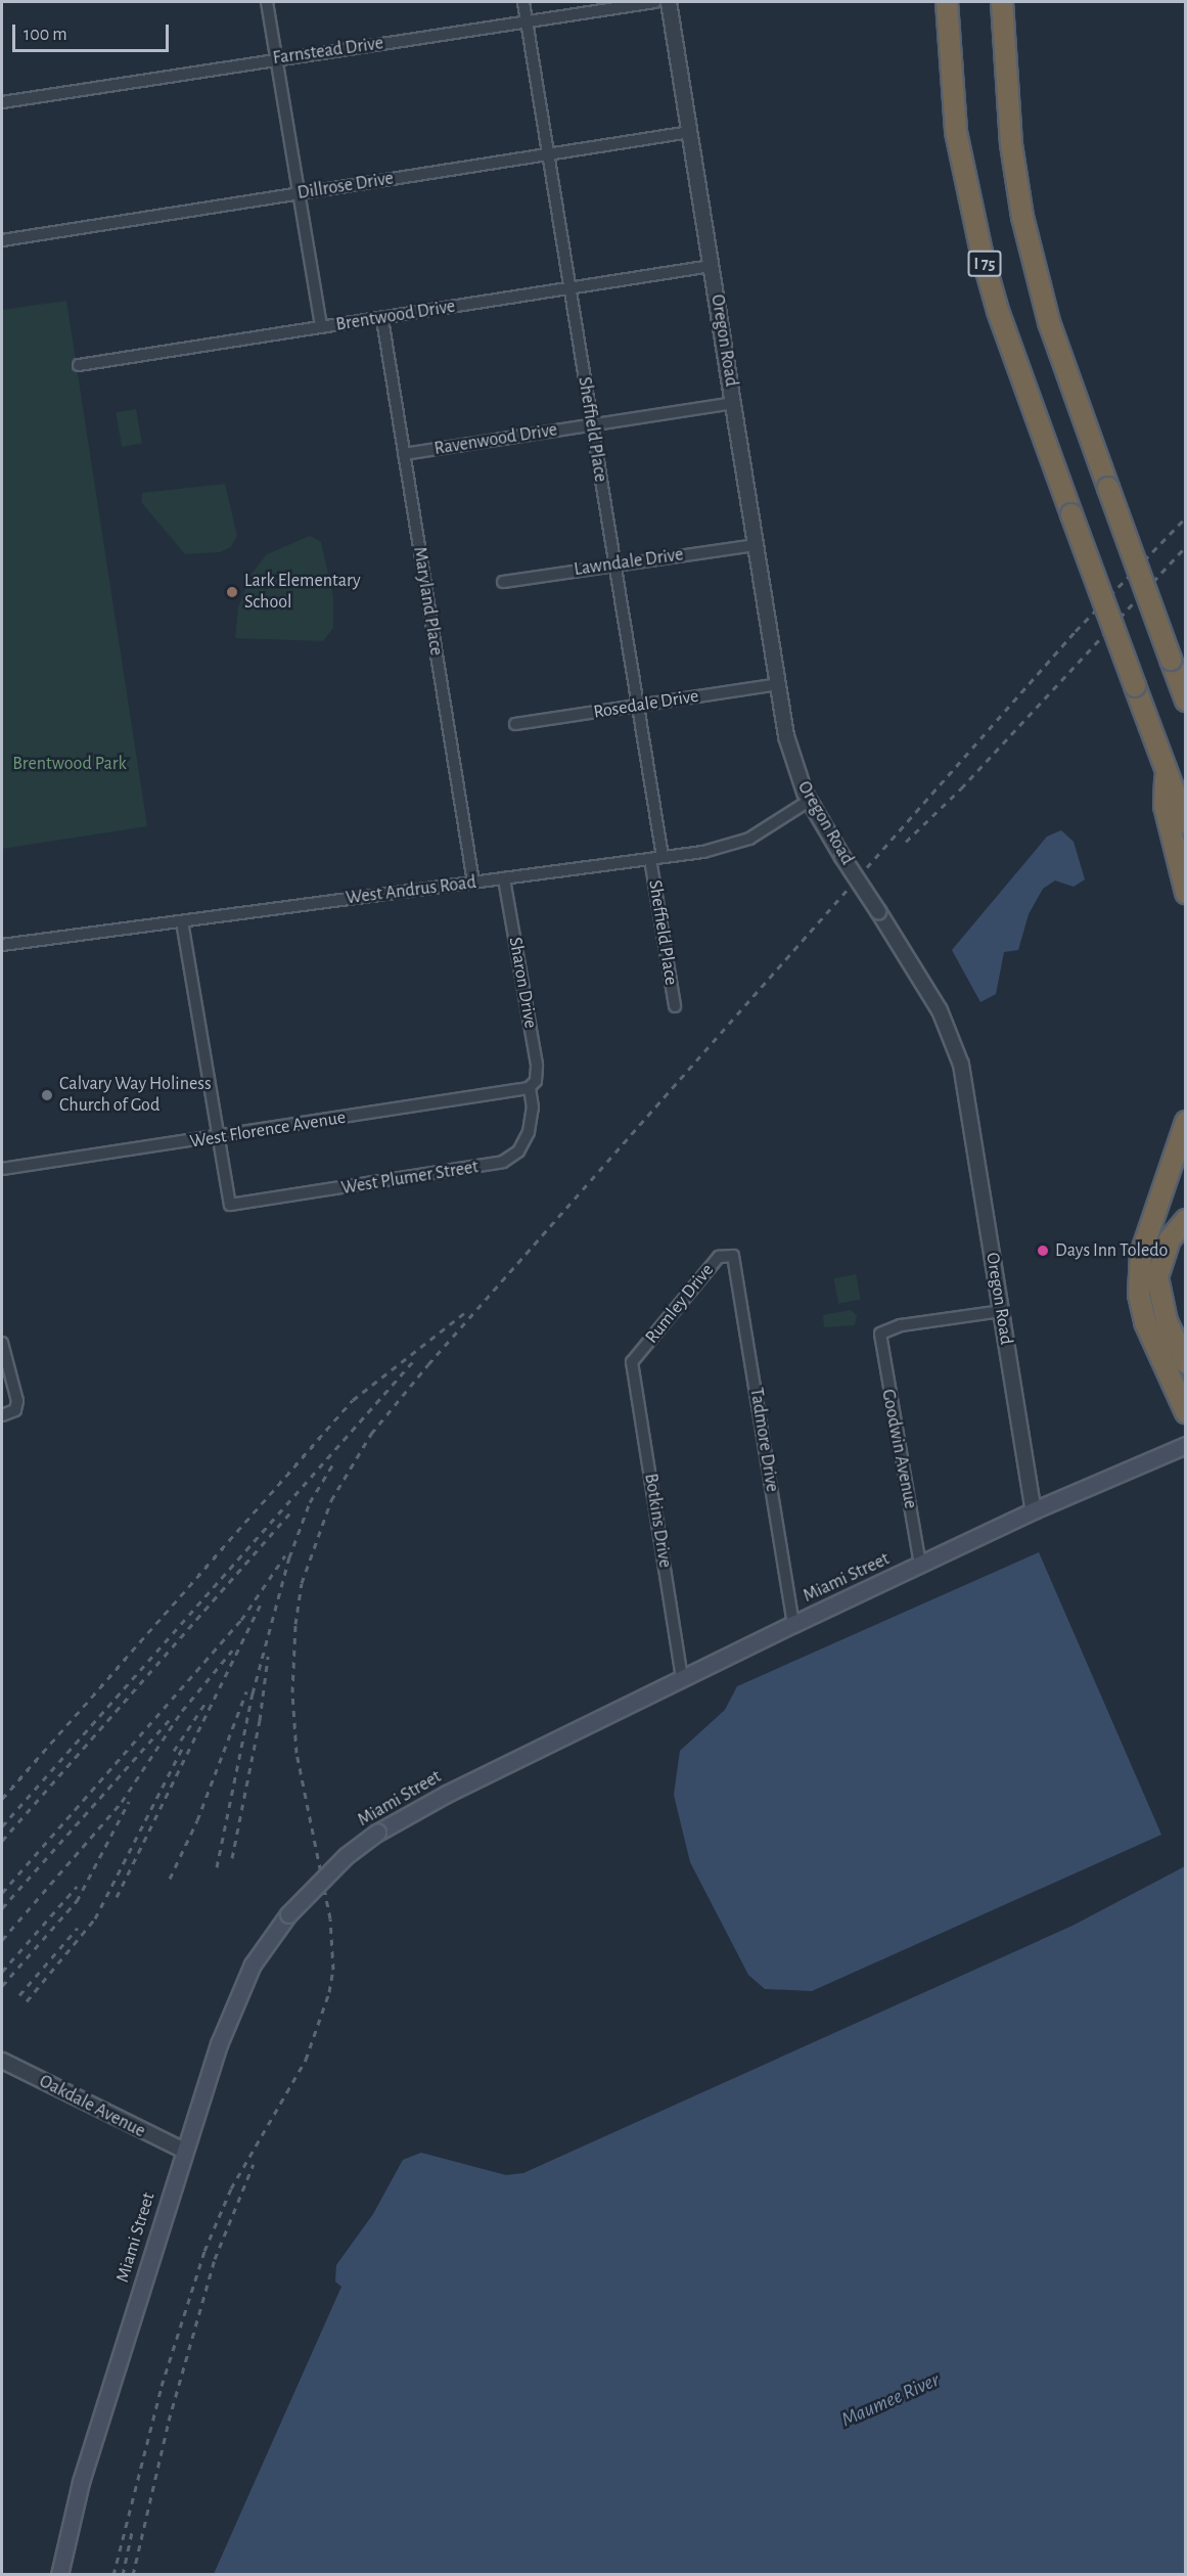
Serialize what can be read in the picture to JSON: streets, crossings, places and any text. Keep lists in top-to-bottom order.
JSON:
{
  "streets": {
    "highway": ["I 75"],
    "main road": ["Miami Street"],
    "street": [
      "Farnstead Drive",
      "Dillrose Drive",
      "Brentwood Drive",
      "Oregon Road",
      "Sheffield Place",
      "Ravenwood Drive",
      "Lawndale Drive",
      "Maryland Place",
      "Rosedale Drive",
      "West Andrus Road",
      "Sharon Drive",
      "West Florence Avenue",
      "West Plumer Street",
      "Rumley Drive",
      "Tadmore Drive",
      "Goodwin Avenue",
      "Botkins Drive",
      "Oakdale Avenue"
    ]
  },
  "crossings": [
    ["Farnstead Drive", "Sheffield Place"],
    ["Dillrose Drive", "Oregon Road"],
    ["Dillrose Drive", "Sheffield Place"],
    ["Brentwood Drive", "Oregon Road"],
    ["Brentwood Drive", "Sheffield Place"],
    ["Brentwood Drive", "Maryland Place"],
    ["Oregon Road", "Ravenwood Drive"],
    ["Oregon Road", "Lawndale Drive"],
    ["Oregon Road", "Rosedale Drive"],
    ["Oregon Road", "West Andrus Road"],
    ["Oregon Road", "Goodwin Avenue"],
    ["Oregon Road", "Miami Street"],
    ["Sheffield Place", "Ravenwood Drive"],
    ["Sheffield Place", "Lawndale Drive"],
    ["Sheffield Place", "Rosedale Drive"],
    ["Sheffield Place", "West Andrus Road"],
    ["Ravenwood Drive", "Maryland Place"],
    ["Maryland Place", "West Andrus Road"],
    ["West Andrus Road", "Sharon Drive"],
    ["Sharon Drive", "West Florence Avenue"],
    ["Sharon Drive", "West Plumer Street"],
    ["West Florence Avenue", "West Plumer Street"],
    ["Rumley Drive", "Tadmore Drive"],
    ["Rumley Drive", "Botkins Drive"],
    ["Tadmore Drive", "Miami Street"],
    ["Goodwin Avenue", "Miami Street"],
    ["Botkins Drive", "Miami Street"],
    ["Miami Street", "Oakdale Avenue"]
  ],
  "water": ["Maumee River"],
  "parks": ["Brentwood Park"],
  "places": ["Lark Elementary School", "Calvary Way Holiness Church of God", "Days Inn Toledo"],
  "scale_bar": "100 m"
}
